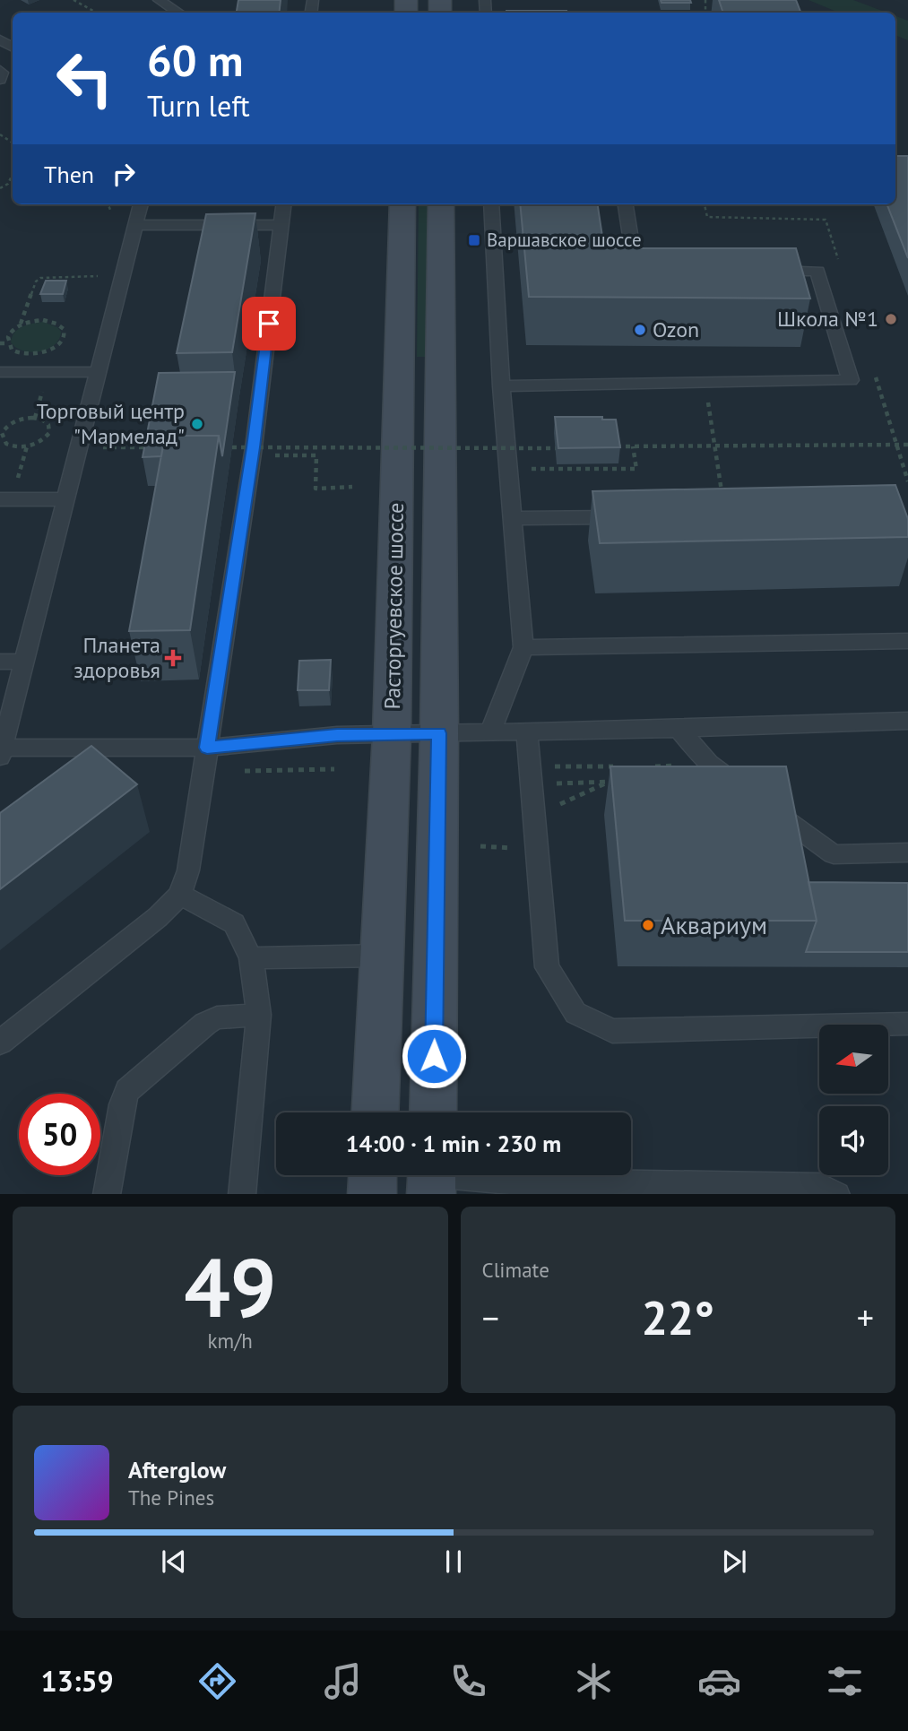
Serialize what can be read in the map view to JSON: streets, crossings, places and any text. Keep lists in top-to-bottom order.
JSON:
{
  "streets": {
    "main road": ["Расторгуевское шоссе"]
  },
  "places": {
    "transit": ["Варшавское шоссе"],
    "other": [
      "Школа №1",
      "Ozon",
      "Торговый центр \"Мармелад\"",
      "Аквариум"
    ],
    "health": ["Планета здоровья"]
  },
  "north": "left",
  "page": {
    "turn": ["60 m", "Turn left"],
    "then": "Then",
    "limit": "50",
    "trip": "14:00 · 1 min · 230 m",
    "tile": [
      ["49", "km/h"],
      "Climate"
    ],
    "heat": ["−", "22°", "+"],
    "song": ["Afterglow", "The Pines"],
    "tabs": "13:59"
  }
}
